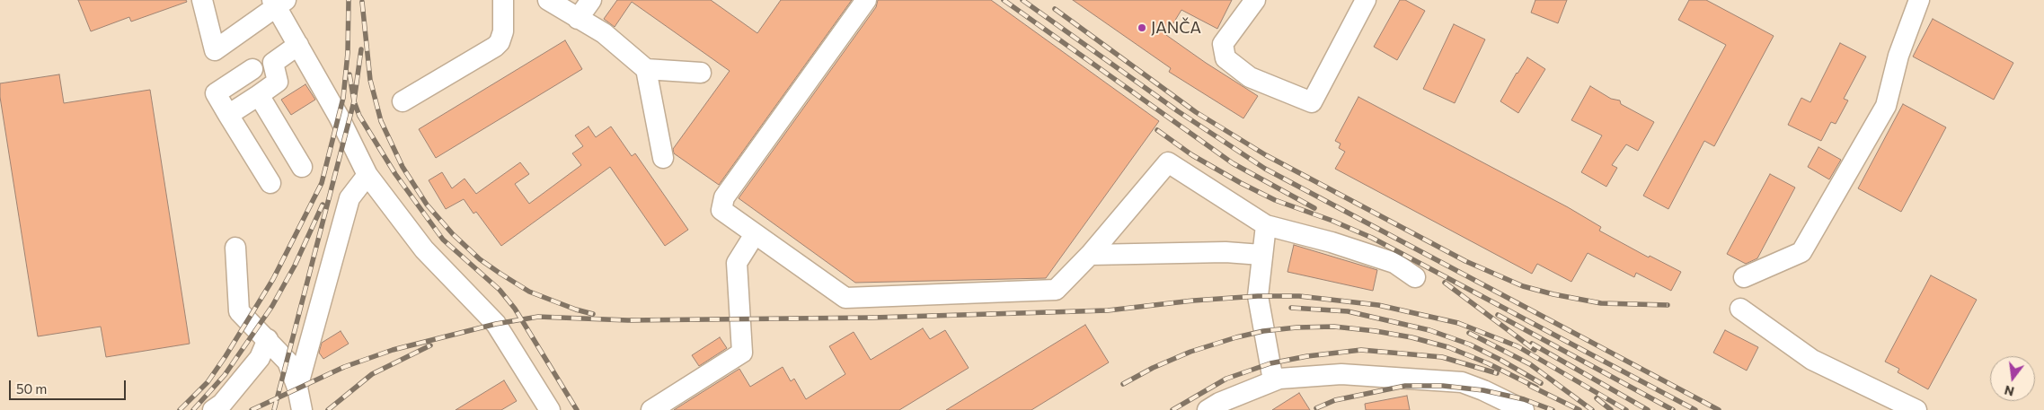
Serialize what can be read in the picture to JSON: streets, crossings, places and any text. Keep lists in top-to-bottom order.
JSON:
{
  "places": ["JANČA"],
  "scale_bar": "50 m",
  "north": "bottom"
}
